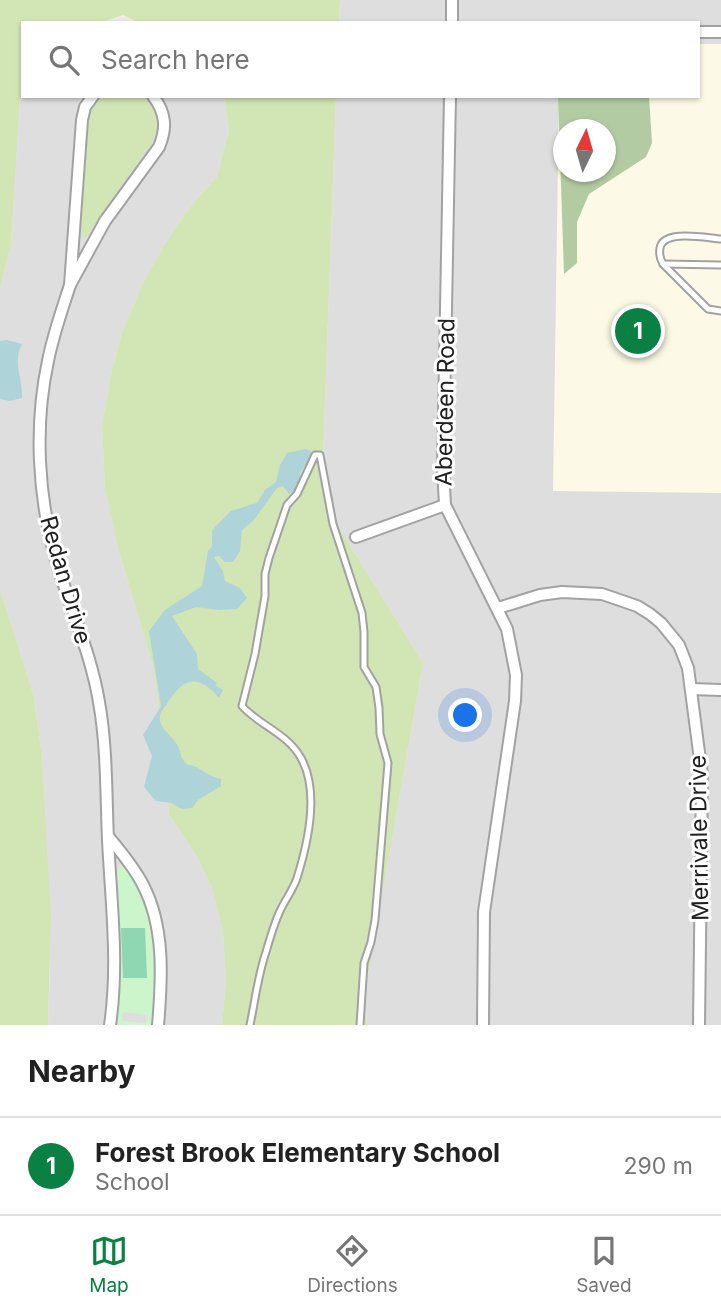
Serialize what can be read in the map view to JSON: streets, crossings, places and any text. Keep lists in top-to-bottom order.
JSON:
{
  "streets": {
    "street": ["Aberdeen Road", "Redan Drive", "Merrivale Drive"]
  },
  "crossings": [
    ["Aberdeen Road", "Merrivale Drive"]
  ],
  "north": "top",
  "page": {
    "search": "Search here",
    "pins": "1",
    "heading": "Nearby",
    "list": [
      {
        "mark": "1",
        "name": "Forest Brook Elementary School",
        "note": "School",
        "value": "290 m"
      }
    ],
    "nav": ["Map", "Directions", "Saved"]
  }
}
